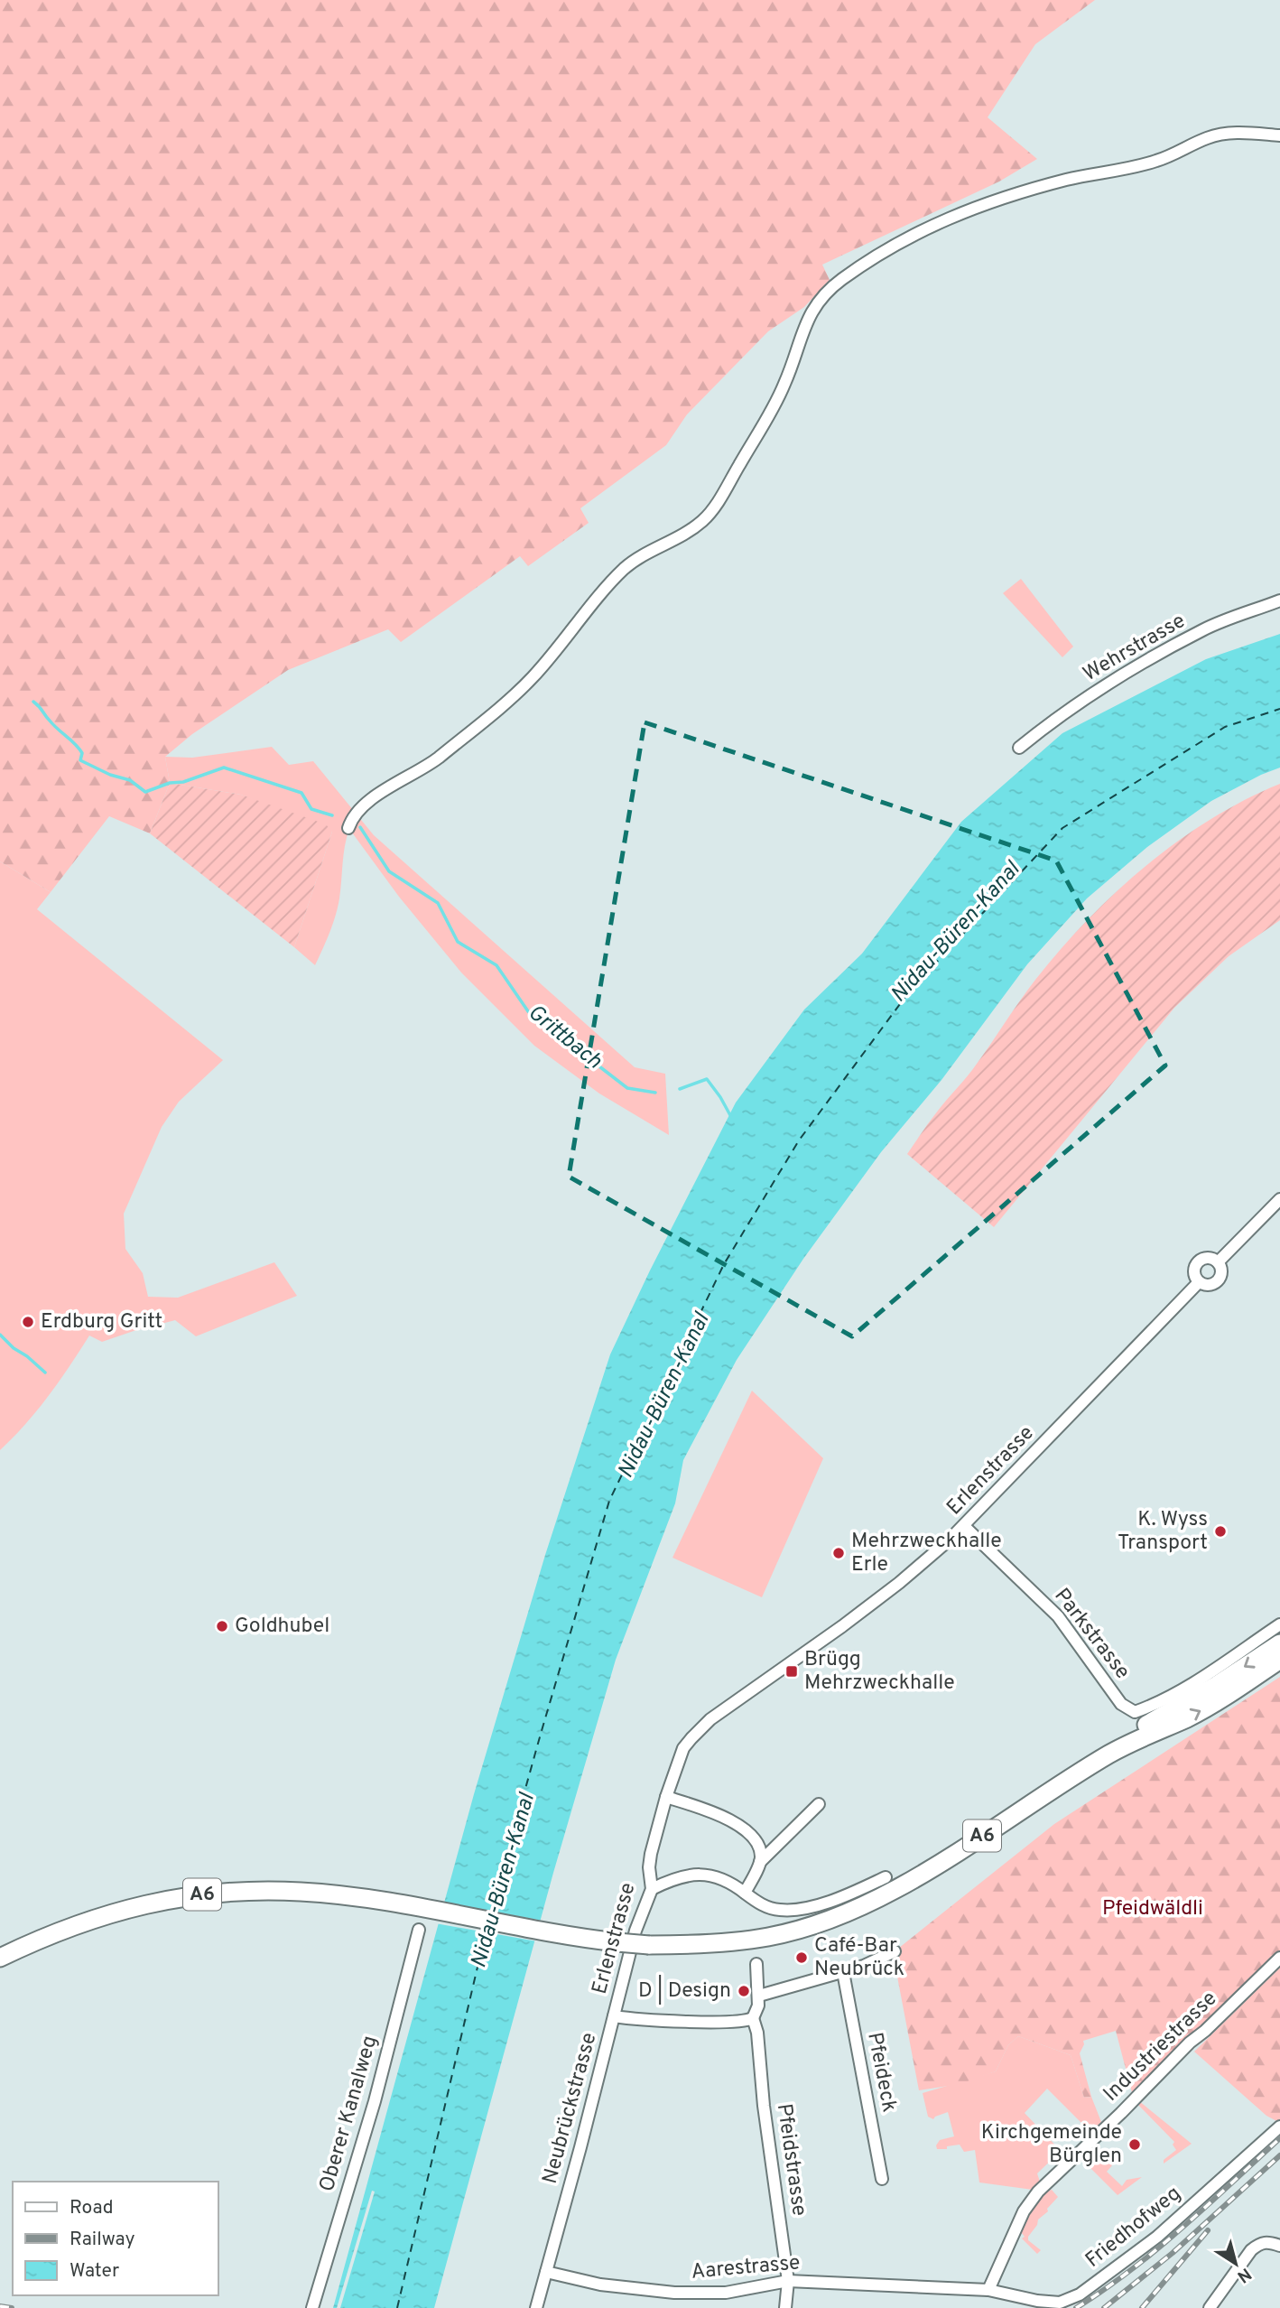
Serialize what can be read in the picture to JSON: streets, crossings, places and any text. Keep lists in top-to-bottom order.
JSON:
{
  "streets": {
    "highway": ["A6"],
    "street": [
      "Wehrstrasse",
      "Erlenstrasse",
      "Parkstrasse",
      "Industriestrasse",
      "Pfeideck",
      "Neubrückstrasse",
      "Oberer Kanalweg",
      "Pfeidstrasse",
      "Friedhofweg",
      "Aarestrasse"
    ]
  },
  "crossings": [
    ["Erlenstrasse", "Parkstrasse"],
    ["Erlenstrasse", "Neubrückstrasse"],
    ["Industriestrasse", "Friedhofweg"],
    ["Industriestrasse", "Aarestrasse"],
    ["Neubrückstrasse", "Pfeidstrasse"],
    ["Neubrückstrasse", "Aarestrasse"],
    ["Pfeidstrasse", "Aarestrasse"],
    ["Friedhofweg", "Aarestrasse"]
  ],
  "water": ["Nidau-Büren-Kanal", "Grittbach"],
  "parks": ["Pfeidwäldli"],
  "places": {
    "other": [
      "Erdburg Gritt",
      "K. Wyss Transport",
      "Mehrzweckhalle Erle",
      "Goldhubel",
      "Café-Bar Neubrück",
      "D | Design",
      "Kirchgemeinde Bürglen"
    ],
    "transit": ["Brügg Mehrzweckhalle"]
  },
  "legend": ["Road", "Railway", "Water"],
  "north": "bottom right"
}
